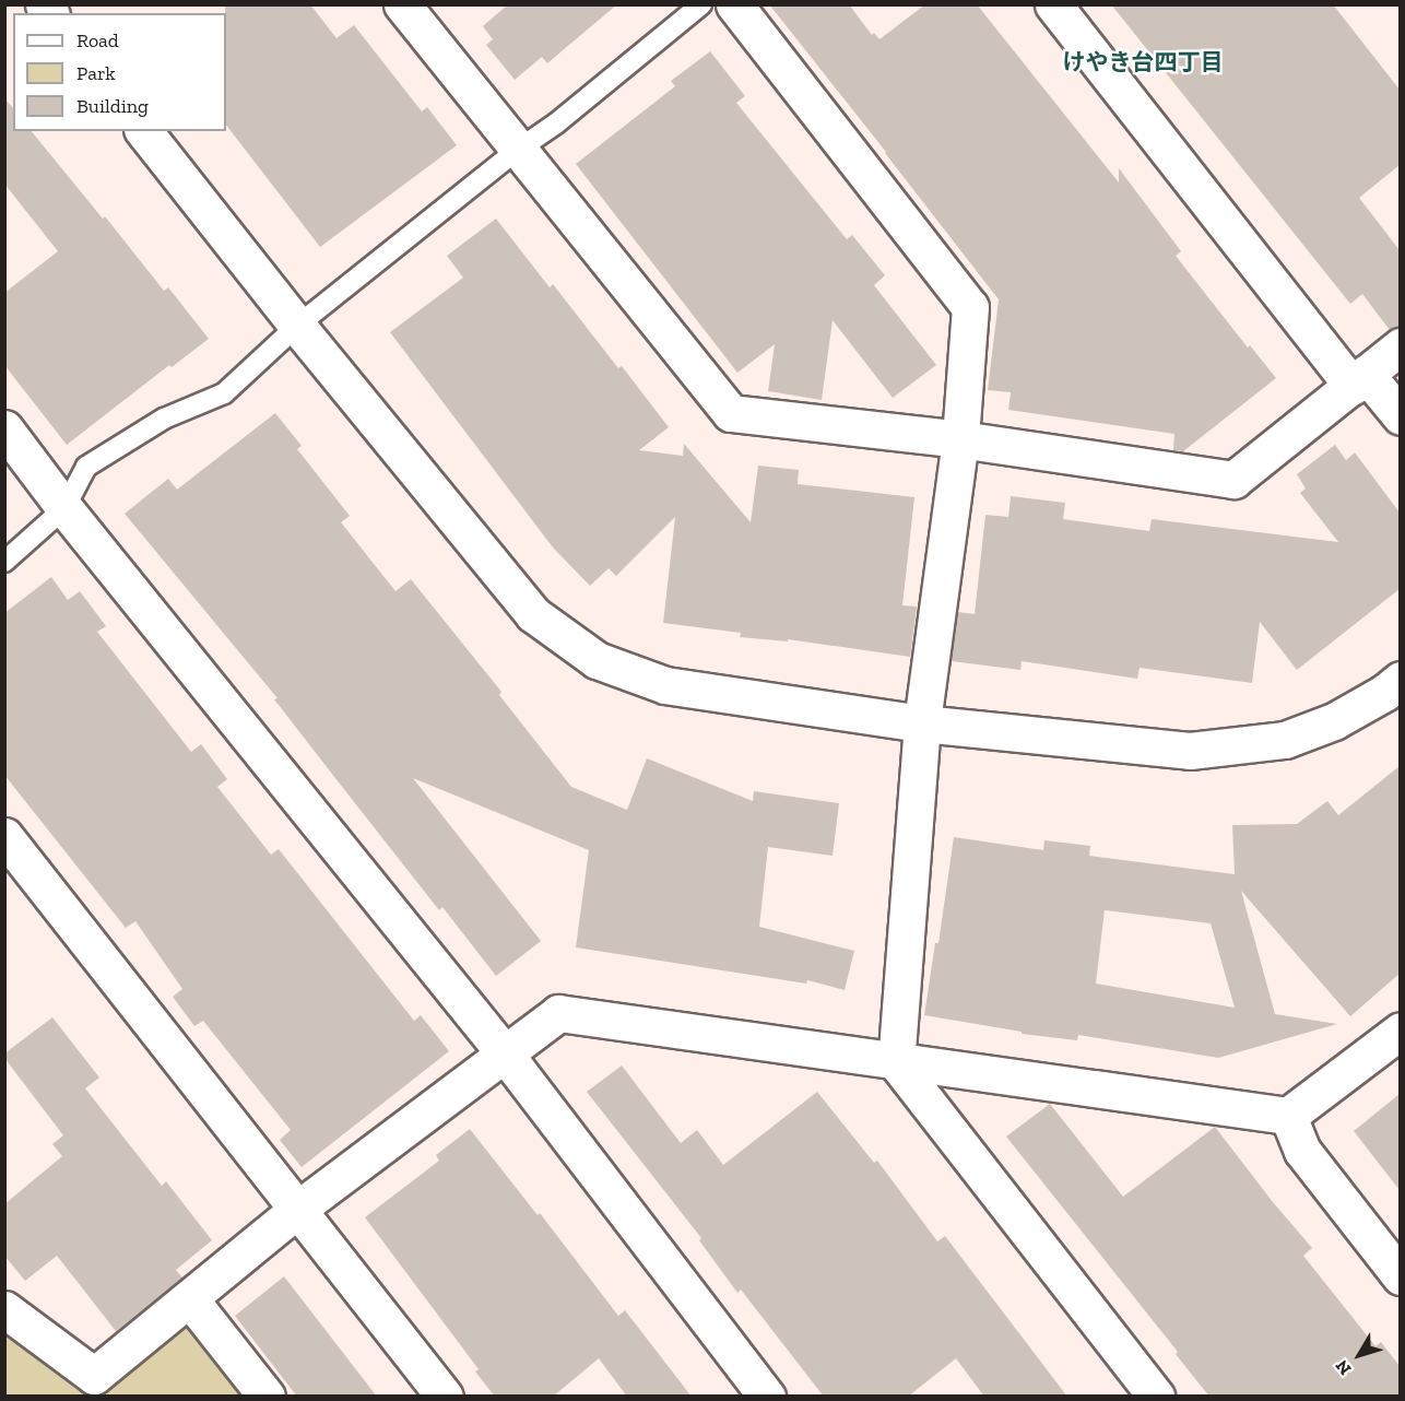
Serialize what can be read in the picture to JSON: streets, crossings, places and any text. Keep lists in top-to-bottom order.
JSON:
{
  "districts": ["けやき台四丁目"],
  "legend": ["Road", "Park", "Building"],
  "north": "bottom left"
}
